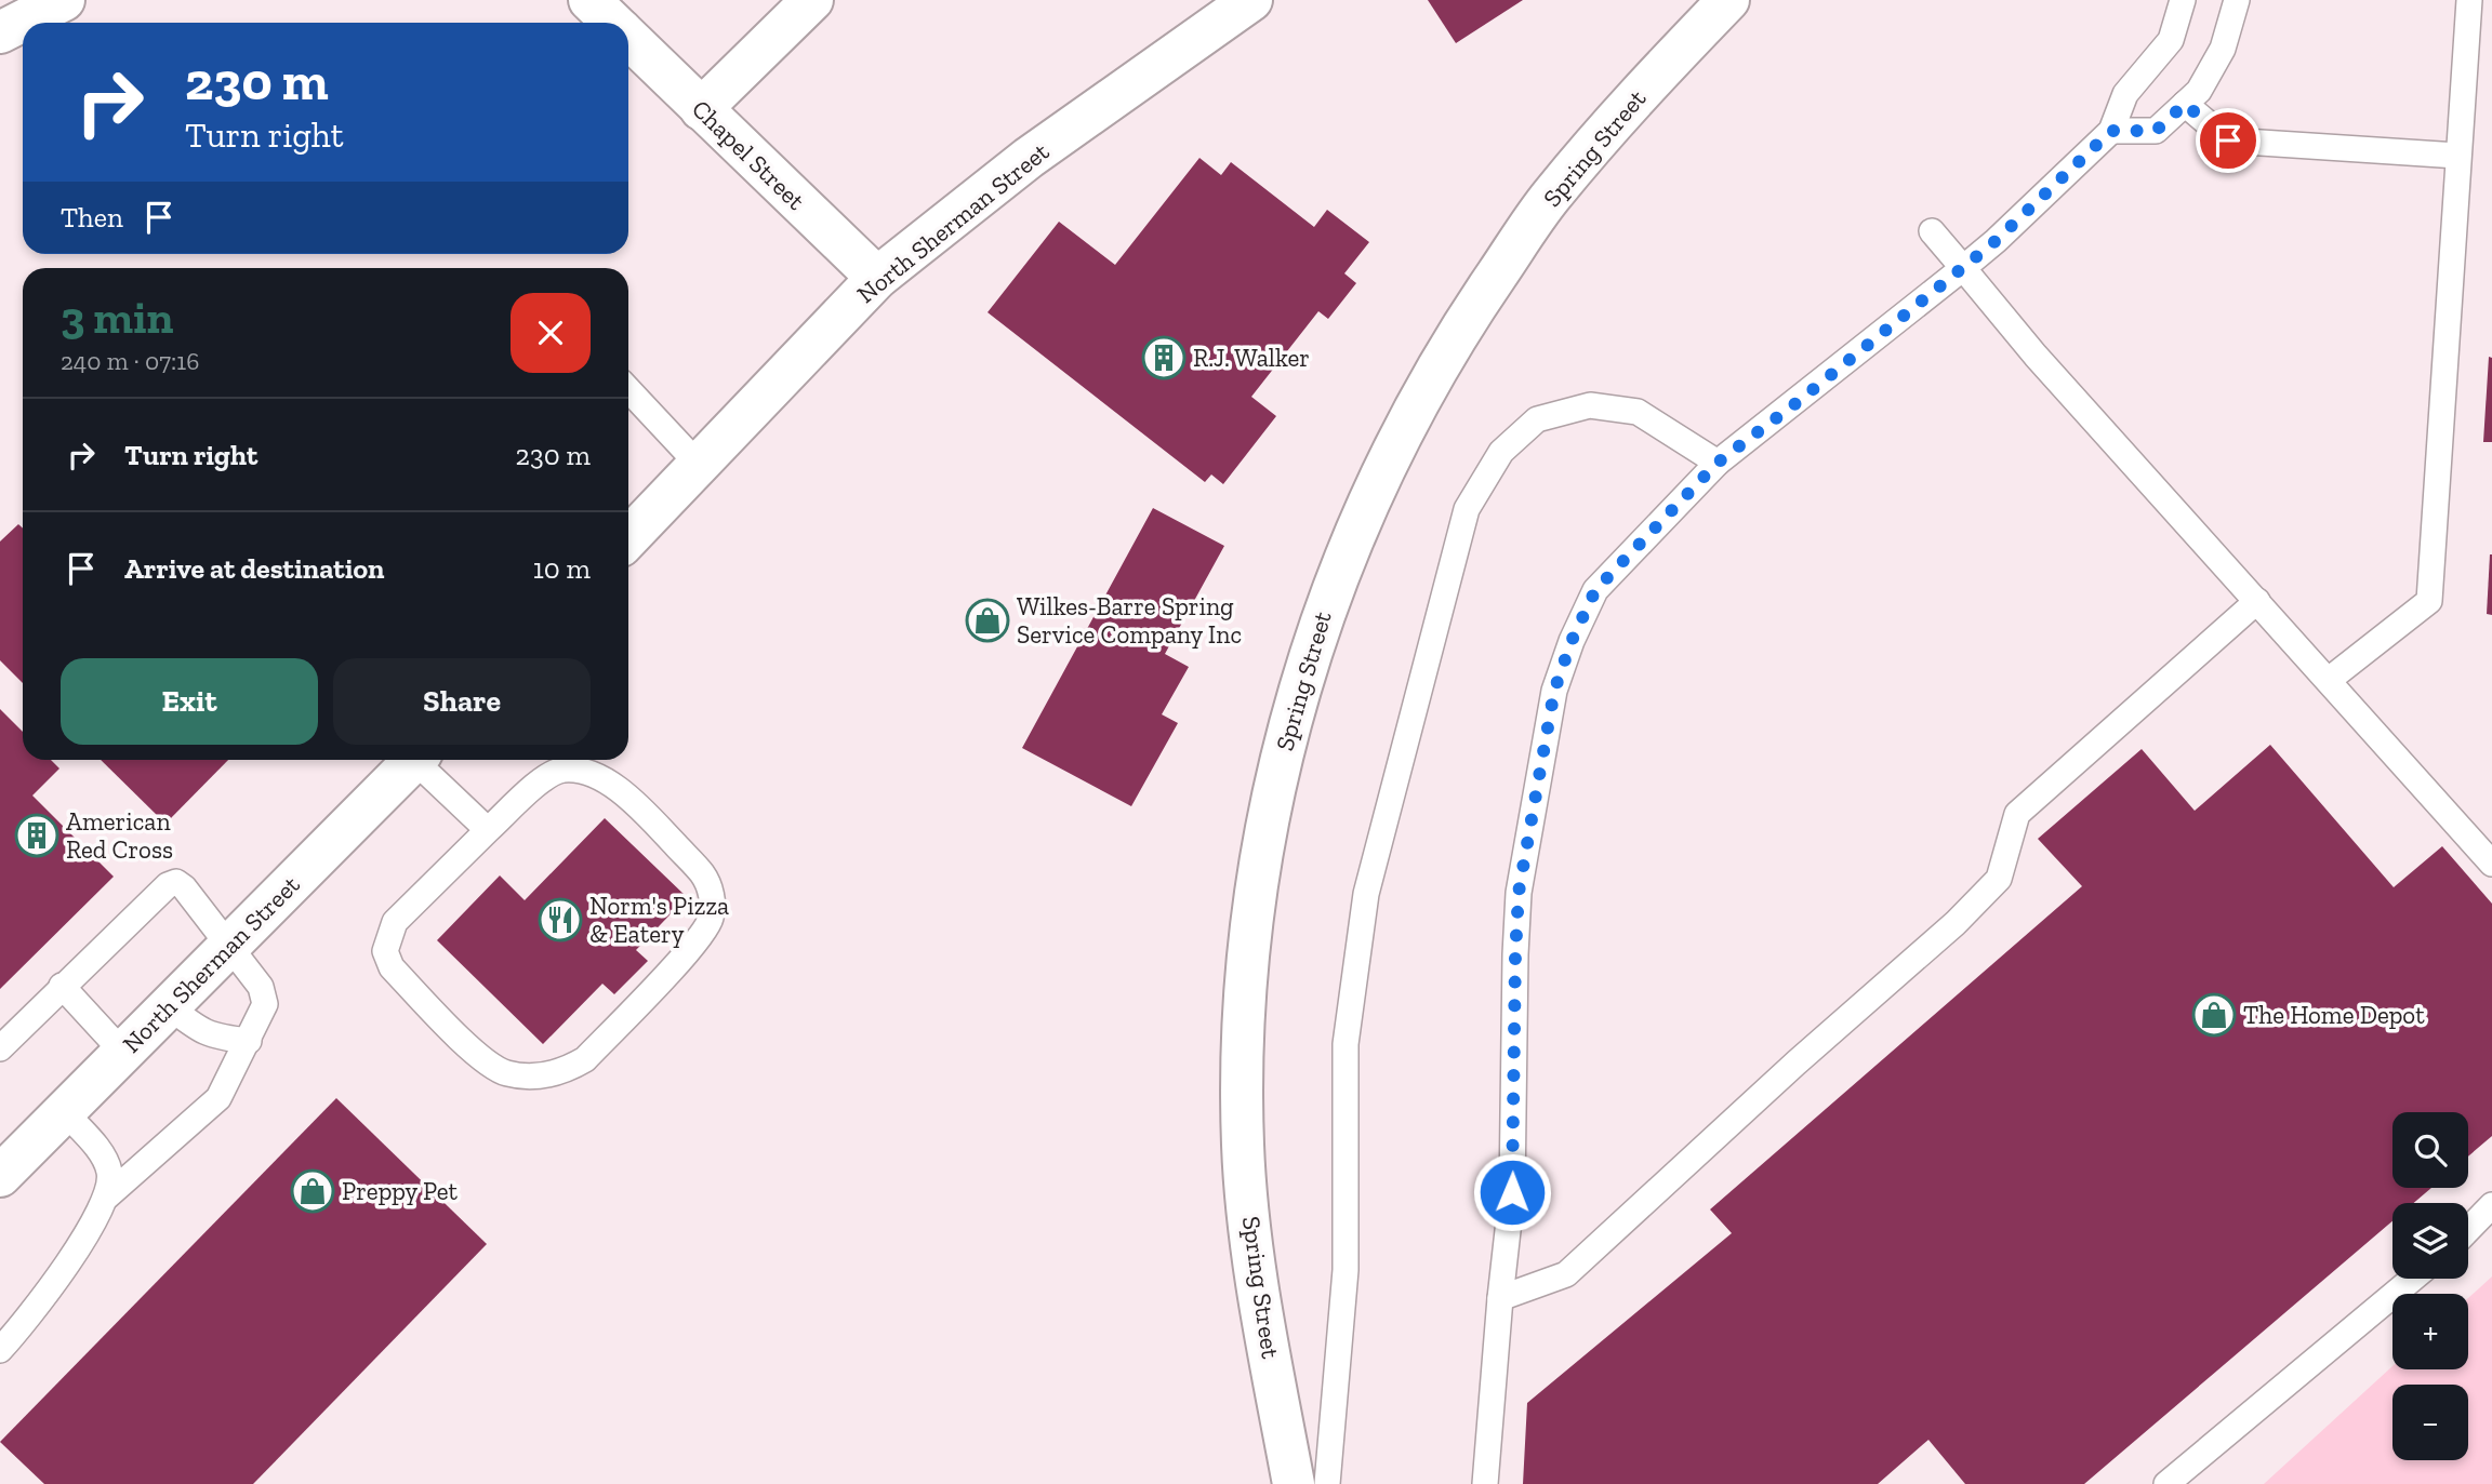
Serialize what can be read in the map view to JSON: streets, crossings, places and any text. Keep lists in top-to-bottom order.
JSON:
{
  "streets": {
    "street": ["Spring Street", "Chapel Street", "North Sherman Street"]
  },
  "crossings": [
    ["Chapel Street", "North Sherman Street"]
  ],
  "places": {
    "building": ["R.J. Walker", "American Red Cross"],
    "shop": ["Wilkes-Barre Spring Service Company Inc", "The Home Depot", "Preppy Pet"],
    "restaurant": ["Norm's Pizza & Eatery"]
  },
  "page": {
    "turn": ["230 m", "Turn right"],
    "then": "Then",
    "heading": ["3 min", "240 m · 07:16"],
    "list": [
      {
        "name": "Turn right",
        "value": "230 m"
      },
      {
        "name": "Arrive at destination",
        "value": "10 m"
      }
    ],
    "buttons": ["Exit", "Share"],
    "map_buttons": ["+", "−"]
  }
}
